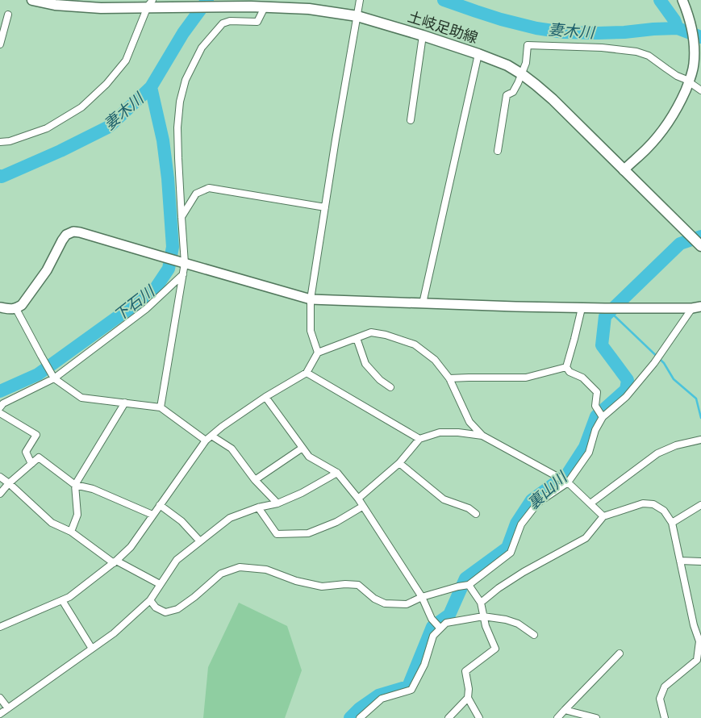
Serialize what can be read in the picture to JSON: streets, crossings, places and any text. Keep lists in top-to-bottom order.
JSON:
{
  "streets": {
    "main road": ["土岐足助線"]
  },
  "water": ["妻木川", "下石川", "裏山川"]
}
